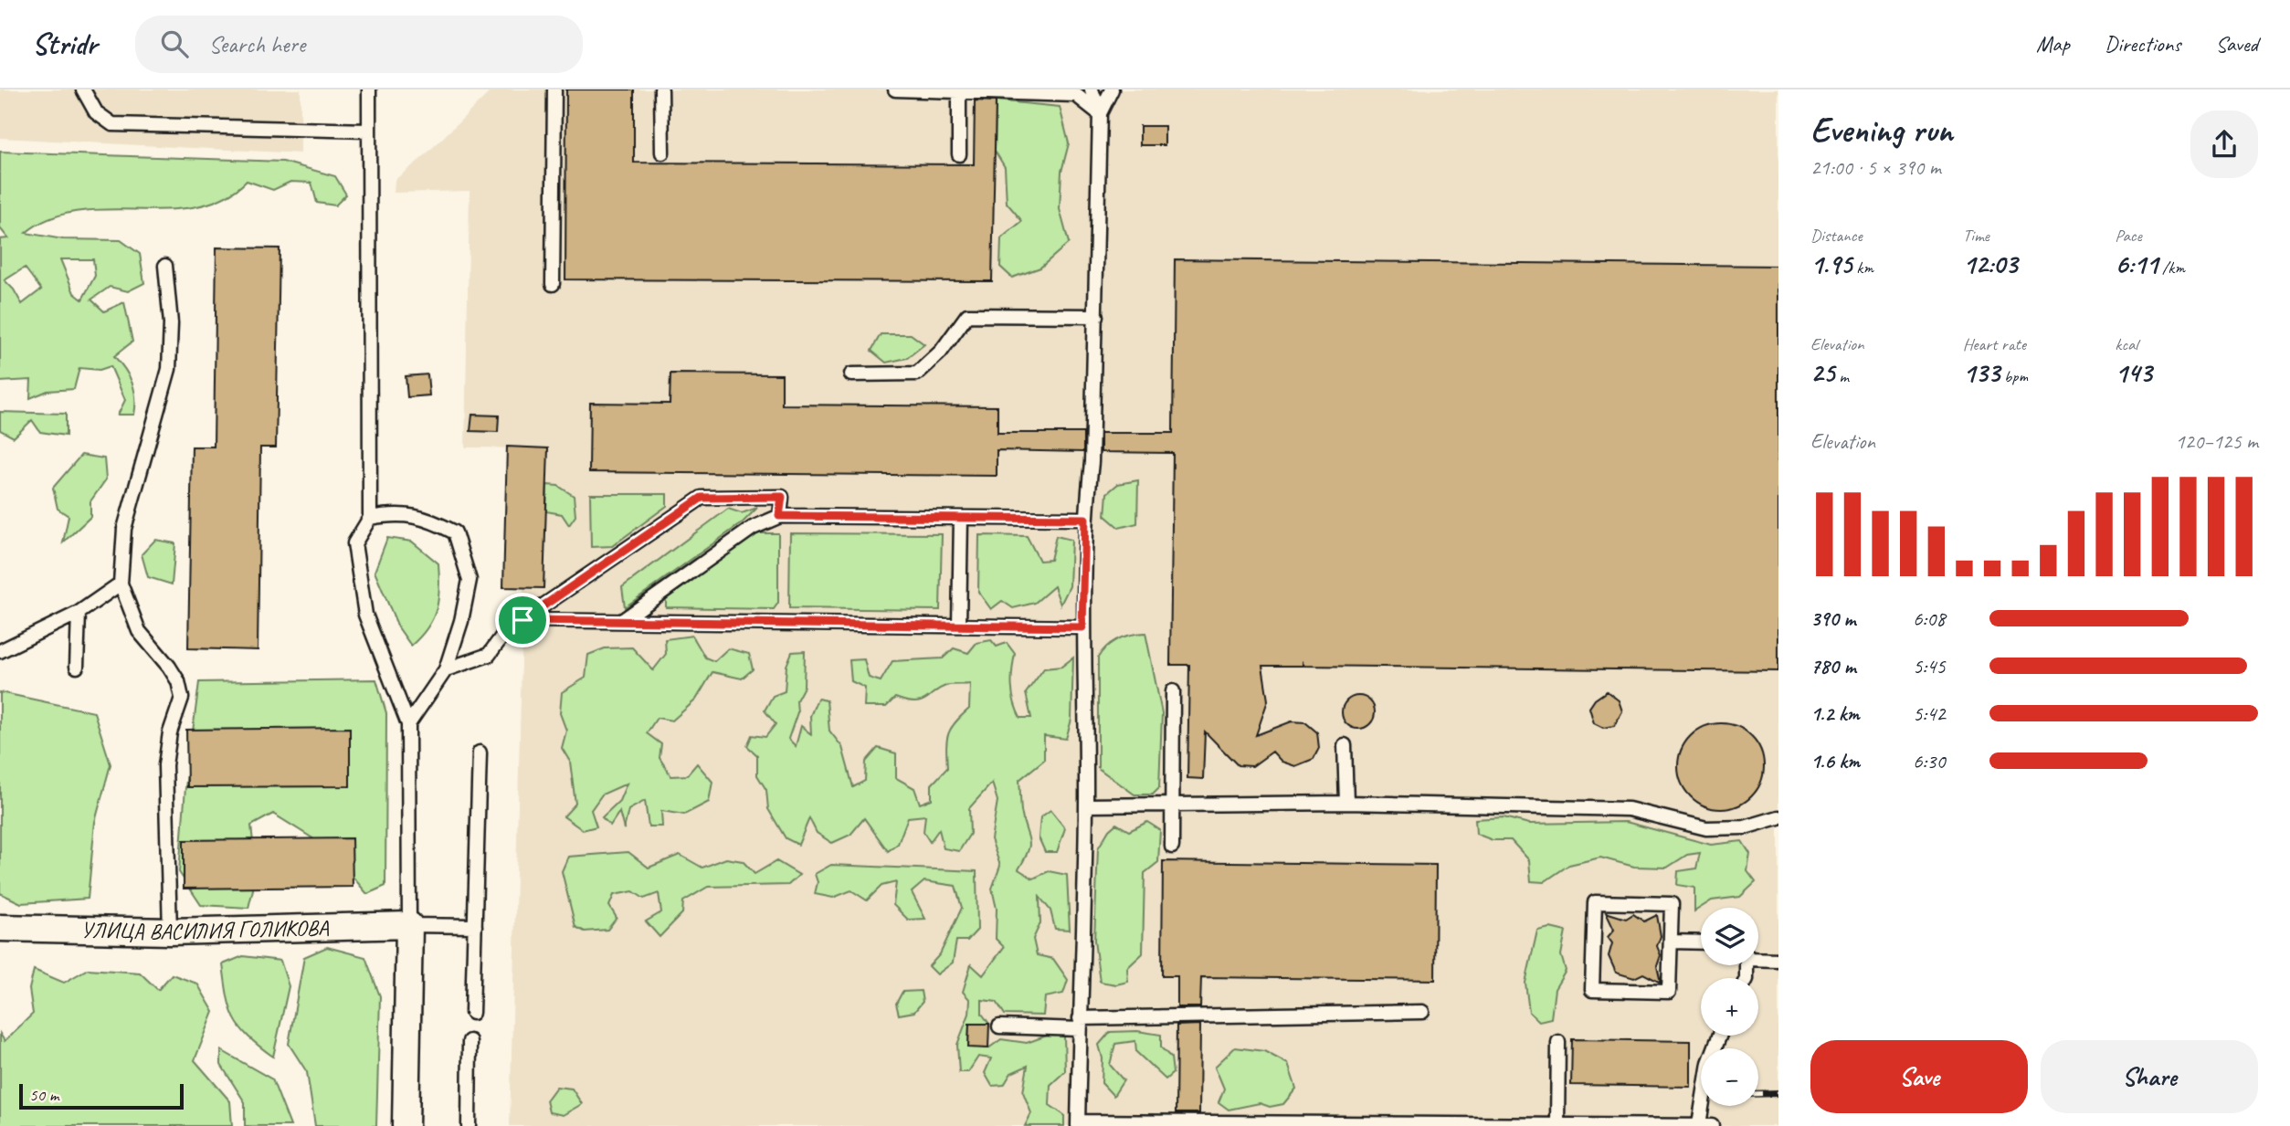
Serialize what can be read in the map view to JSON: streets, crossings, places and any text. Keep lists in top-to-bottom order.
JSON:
{
  "streets": {
    "street": ["УЛИЦА ВАСИЛИЯ ГОЛИКОВА"]
  },
  "scale_bar": "50 m",
  "page": {
    "header": "Stridr",
    "search": "Search here",
    "nav": ["Map", "Directions", "Saved"],
    "heading": ["Evening run", "21:00 · 5 × 390 m"],
    "stats": [
      ["Distance", "1.95 km"],
      ["Time", "12:03"],
      ["Pace", "6:11 /km"],
      ["Elevation", "25 m"],
      ["Heart rate", "133 bpm"],
      ["kcal", "143"]
    ],
    "chart": ["Elevation", "120–125 m"],
    "list": [
      {
        "name": "390 m",
        "note": "6:08"
      },
      {
        "name": "780 m",
        "note": "5:45"
      },
      {
        "name": "1.2 km",
        "note": "5:42"
      },
      {
        "name": "1.6 km",
        "note": "6:30"
      }
    ],
    "map_buttons": ["+", "−"],
    "buttons": ["Save", "Share"],
    "scale": "50 m"
  }
}
